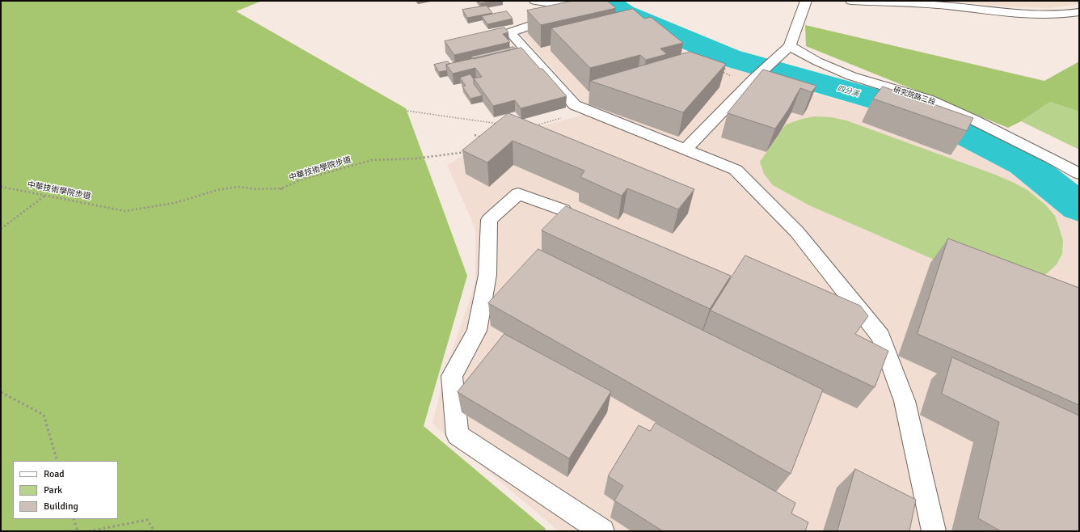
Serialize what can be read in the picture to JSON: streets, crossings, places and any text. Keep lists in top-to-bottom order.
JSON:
{
  "streets": {
    "street": ["研究院路三段"],
    "path": ["中華技術學院步道"]
  },
  "water": ["四分溪"],
  "legend": ["Road", "Park", "Building"]
}
